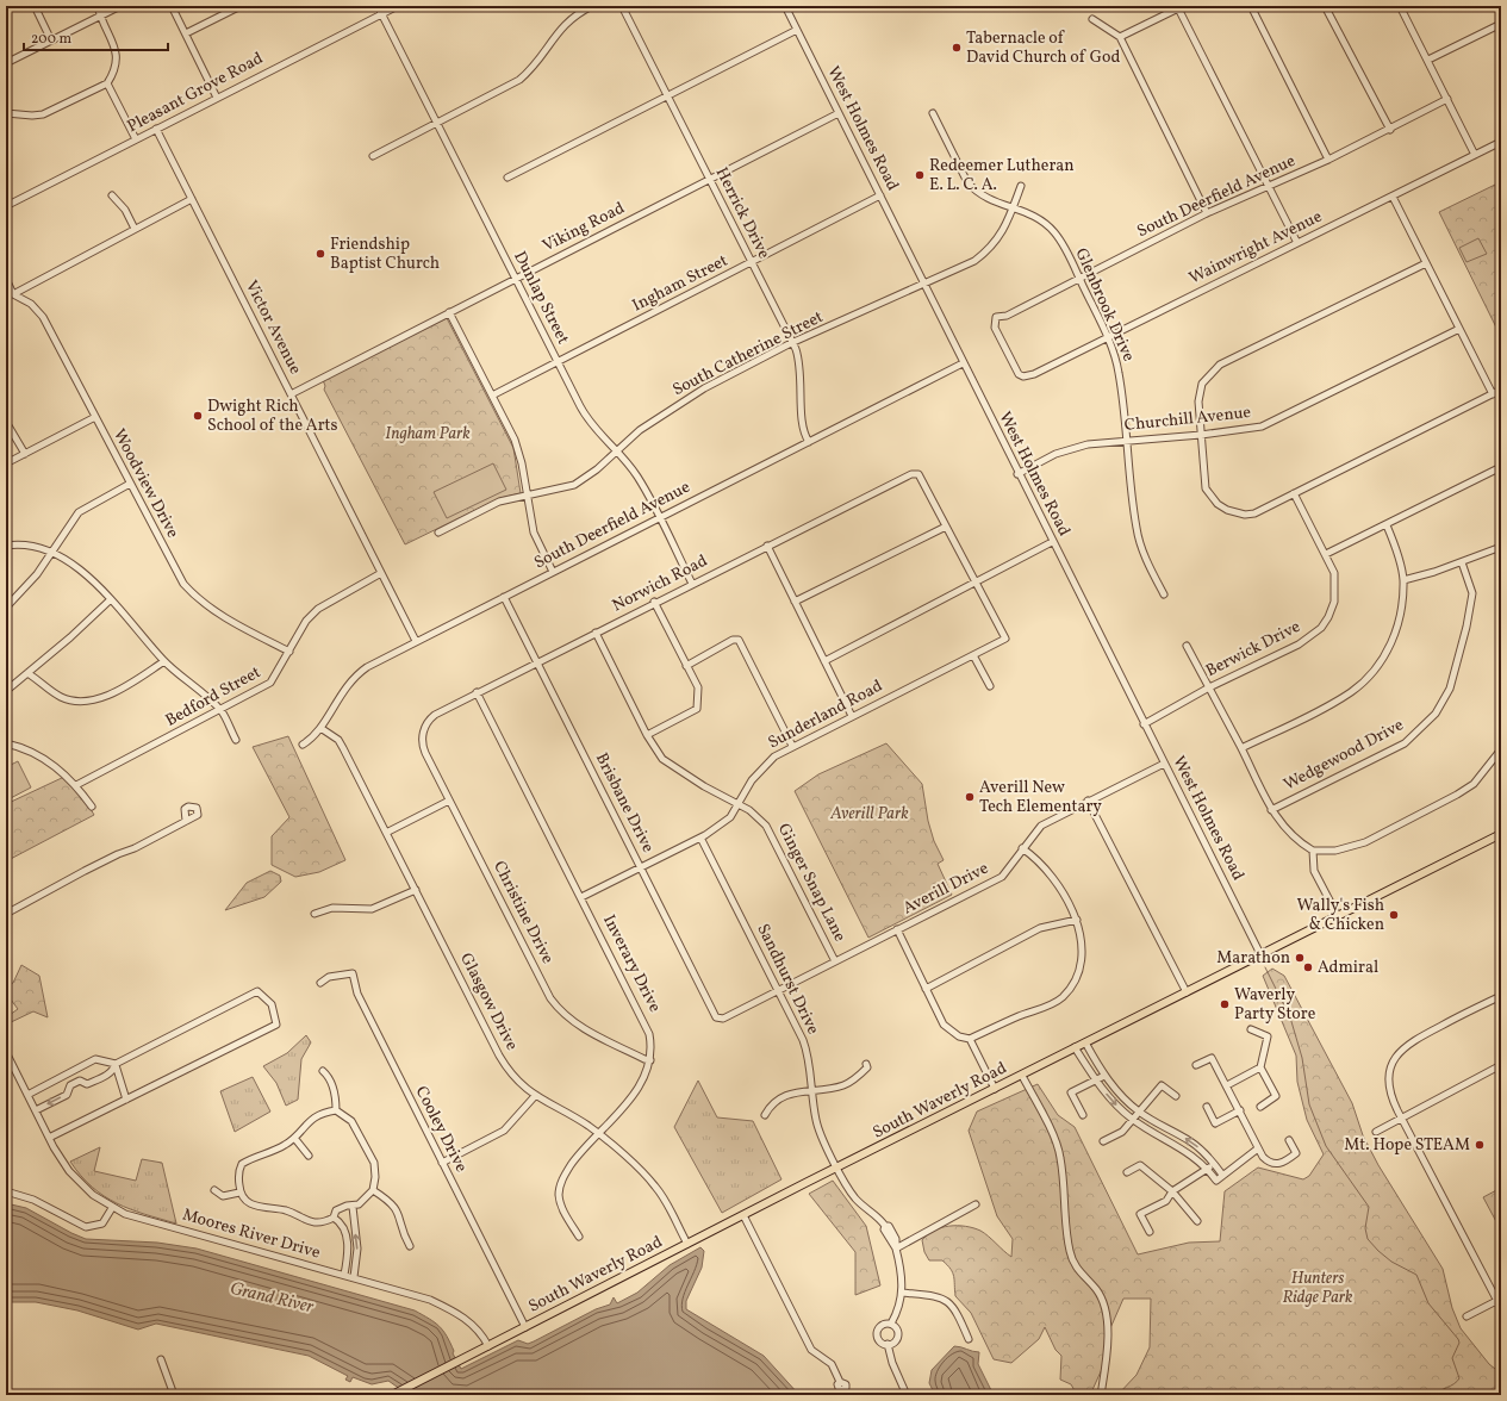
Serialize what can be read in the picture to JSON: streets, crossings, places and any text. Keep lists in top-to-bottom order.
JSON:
{
  "streets": {
    "main road": ["South Waverly Road"],
    "street": [
      "Pleasant Grove Road",
      "West Holmes Road",
      "South Deerfield Avenue",
      "Herrick Drive",
      "Viking Road",
      "Wainwright Avenue",
      "Ingham Street",
      "Dunlap Street",
      "Glenbrook Drive",
      "Victor Avenue",
      "South Catherine Street",
      "Churchill Avenue",
      "Woodview Drive",
      "Norwich Road",
      "Berwick Drive",
      "Bedford Street",
      "Sunderland Road",
      "Wedgewood Drive",
      "Brisbane Drive",
      "Ginger Snap Lane",
      "Averill Drive",
      "Christine Drive",
      "Inverary Drive",
      "Sandhurst Drive",
      "Glasgow Drive",
      "Cooley Drive",
      "Moores River Drive"
    ]
  },
  "crossings": [
    ["Pleasant Grove Road", "Dunlap Street"],
    ["Pleasant Grove Road", "Victor Avenue"],
    ["West Holmes Road", "South Deerfield Avenue"],
    ["West Holmes Road", "Viking Road"],
    ["West Holmes Road", "Ingham Street"],
    ["West Holmes Road", "South Catherine Street"],
    ["West Holmes Road", "Churchill Avenue"],
    ["West Holmes Road", "Berwick Drive"],
    ["West Holmes Road", "Averill Drive"],
    ["West Holmes Road", "South Waverly Road"],
    ["South Deerfield Avenue", "Herrick Drive"],
    ["South Deerfield Avenue", "Wainwright Avenue"],
    ["South Deerfield Avenue", "Dunlap Street"],
    ["South Deerfield Avenue", "Glenbrook Drive"],
    ["South Deerfield Avenue", "Victor Avenue"],
    ["South Deerfield Avenue", "Brisbane Drive"],
    ["South Deerfield Avenue", "Glasgow Drive"],
    ["Herrick Drive", "Viking Road"],
    ["Herrick Drive", "Ingham Street"],
    ["Herrick Drive", "South Catherine Street"],
    ["Viking Road", "Dunlap Street"],
    ["Viking Road", "Victor Avenue"],
    ["Wainwright Avenue", "Glenbrook Drive"],
    ["Ingham Street", "Dunlap Street"],
    ["Dunlap Street", "South Catherine Street"],
    ["Dunlap Street", "Norwich Road"],
    ["Glenbrook Drive", "South Catherine Street"],
    ["Glenbrook Drive", "Churchill Avenue"],
    ["Victor Avenue", "Bedford Street"],
    ["Woodview Drive", "Bedford Street"],
    ["Norwich Road", "Brisbane Drive"],
    ["Norwich Road", "Ginger Snap Lane"],
    ["Norwich Road", "Christine Drive"],
    ["Norwich Road", "Inverary Drive"],
    ["Sunderland Road", "Brisbane Drive"],
    ["Sunderland Road", "Ginger Snap Lane"],
    ["Sunderland Road", "Inverary Drive"],
    ["Sunderland Road", "Sandhurst Drive"],
    ["Brisbane Drive", "Averill Drive"],
    ["Ginger Snap Lane", "Averill Drive"],
    ["Averill Drive", "Sandhurst Drive"],
    ["Christine Drive", "Inverary Drive"],
    ["Inverary Drive", "Glasgow Drive"],
    ["Sandhurst Drive", "South Waverly Road"],
    ["Glasgow Drive", "South Waverly Road"],
    ["South Waverly Road", "Cooley Drive"],
    ["South Waverly Road", "Moores River Drive"]
  ],
  "water": ["Grand River"],
  "parks": ["Ingham Park", "Averill Park", "Hunters Ridge Park"],
  "places": [
    "Tabernacle of David Church of God",
    "Redeemer Lutheran E. L. C. A.",
    "Friendship Baptist Church",
    "Dwight Rich School of the Arts",
    "Averill New Tech Elementary",
    "Wally's Fish & Chicken",
    "Marathon",
    "Admiral",
    "Waverly Party Store",
    "Mt. Hope STEAM"
  ],
  "scale_bar": "200 m"
}
